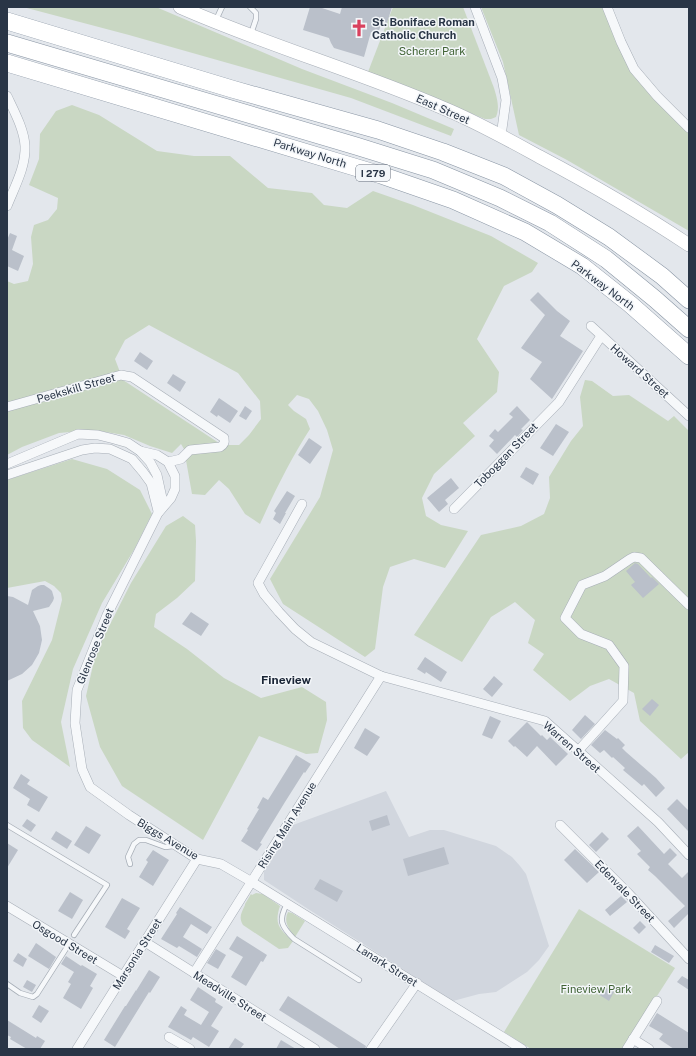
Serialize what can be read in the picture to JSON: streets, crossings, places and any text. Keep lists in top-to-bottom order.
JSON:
{
  "streets": {
    "highway": ["Parkway North", "I 279"],
    "main road": ["East Street"],
    "street": [
      "Howard Street",
      "Peekskill Street",
      "Toboggan Street",
      "Glenrose Street",
      "Warren Street",
      "Rising Main Avenue",
      "Biggs Avenue",
      "Edenvale Street",
      "Osgood Street",
      "Marsonia Street",
      "Lanark Street",
      "Meadville Street"
    ]
  },
  "crossings": [
    ["Howard Street", "Toboggan Street"],
    ["Glenrose Street", "Biggs Avenue"],
    ["Warren Street", "Rising Main Avenue"],
    ["Rising Main Avenue", "Biggs Avenue"],
    ["Rising Main Avenue", "Lanark Street"],
    ["Rising Main Avenue", "Meadville Street"],
    ["Biggs Avenue", "Marsonia Street"],
    ["Biggs Avenue", "Lanark Street"],
    ["Osgood Street", "Marsonia Street"],
    ["Marsonia Street", "Meadville Street"]
  ],
  "districts": ["Fineview"],
  "parks": ["Scherer Park", "Fineview Park"],
  "places": {
    "church": ["St. Boniface Roman Catholic Church"]
  }
}
